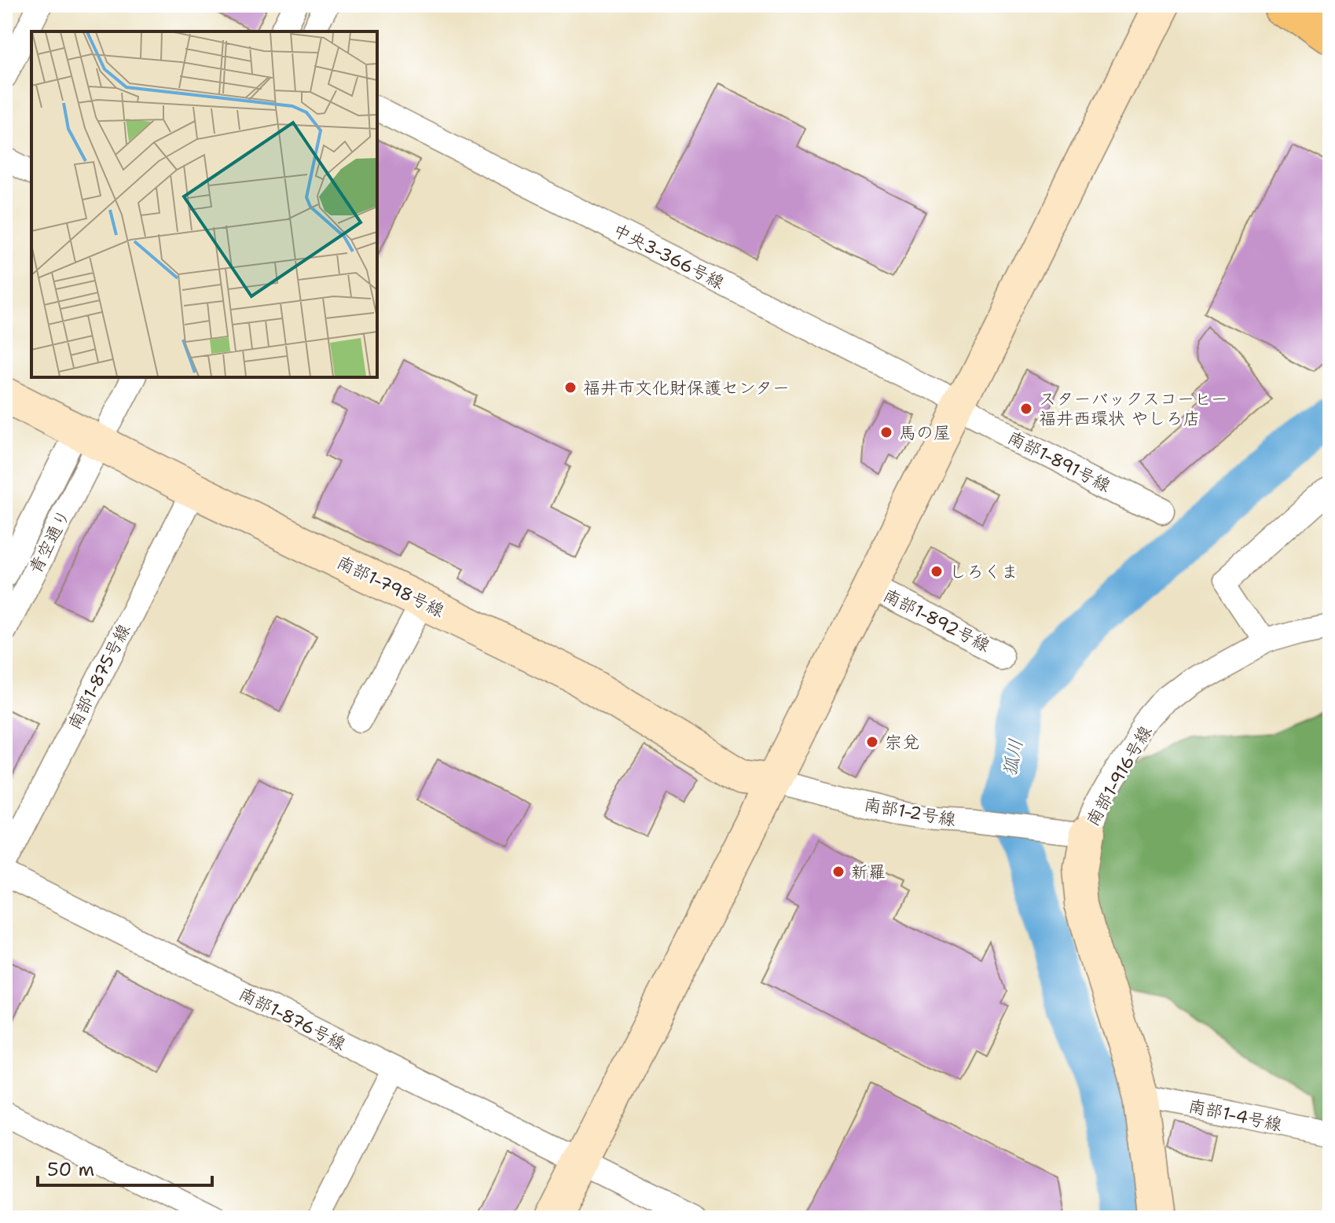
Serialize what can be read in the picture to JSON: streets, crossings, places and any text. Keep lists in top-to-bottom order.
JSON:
{
  "streets": {
    "street": [
      "中央3-366号線",
      "南部1-891号線",
      "青空通り",
      "南部1-798号線",
      "南部1-892号線",
      "南部1-875号線",
      "南部1-916号線",
      "南部1-2号線",
      "南部1-876号線",
      "南部1-4号線"
    ]
  },
  "crossings": [
    ["中央3-366号線", "南部1-891号線"],
    ["青空通り", "南部1-798号線"],
    ["南部1-798号線", "南部1-875号線"],
    ["南部1-798号線", "南部1-2号線"],
    ["南部1-916号線", "南部1-2号線"],
    ["南部1-916号線", "南部1-4号線"]
  ],
  "water": ["狐川"],
  "places": [
    "福井市文化財保護センター",
    "スターバックスコーヒー 福井西環状 やしろ店",
    "馬の屋",
    "しろくま",
    "宗兌",
    "新羅"
  ],
  "scale_bar": "50 m"
}
